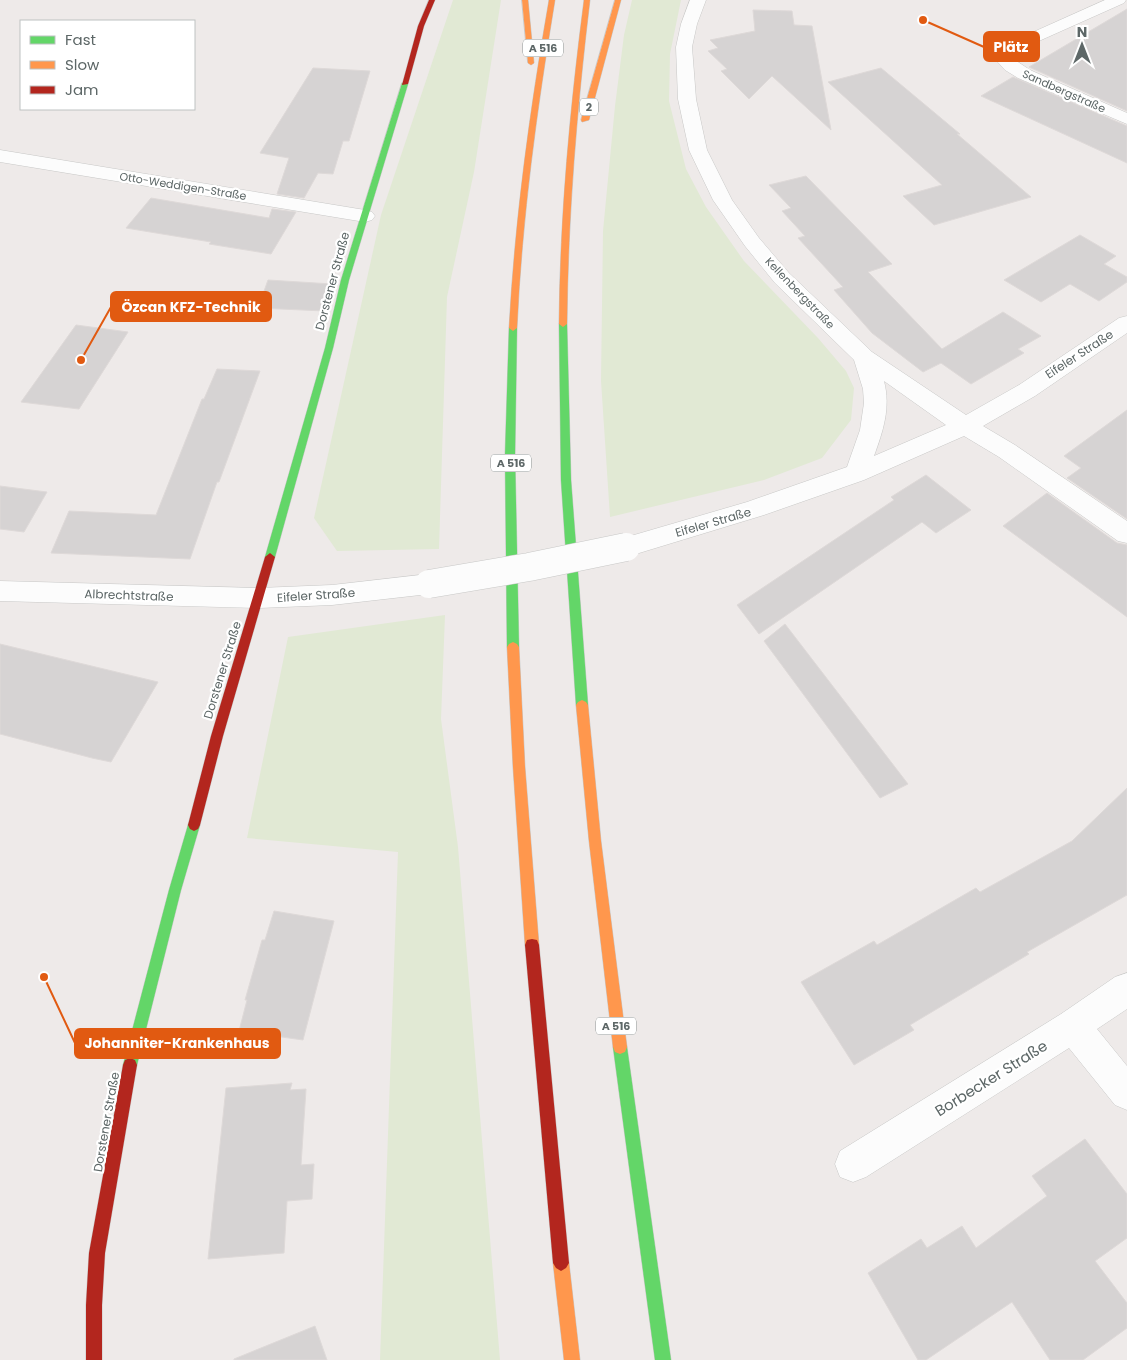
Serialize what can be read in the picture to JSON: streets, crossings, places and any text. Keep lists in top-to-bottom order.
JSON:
{
  "streets": {
    "main road": ["A 516", "2", "Dorstener Straße"],
    "street": [
      "Sandbergstraße",
      "Otto-Weddigen-Straße",
      "Kellenbergstraße",
      "Eifeler Straße",
      "Albrechtstraße",
      "Borbecker Straße"
    ]
  },
  "crossings": [
    ["A 516", "2"],
    ["Otto-Weddigen-Straße", "Dorstener Straße"],
    ["Dorstener Straße", "Eifeler Straße"],
    ["Dorstener Straße", "Albrechtstraße"],
    ["Kellenbergstraße", "Eifeler Straße"],
    ["Eifeler Straße", "Albrechtstraße"]
  ],
  "places": ["Plätz", "Özcan KFZ-Technik", "Johanniter-Krankenhaus"],
  "legend": ["Fast", "Slow", "Jam"],
  "north": "top"
}
